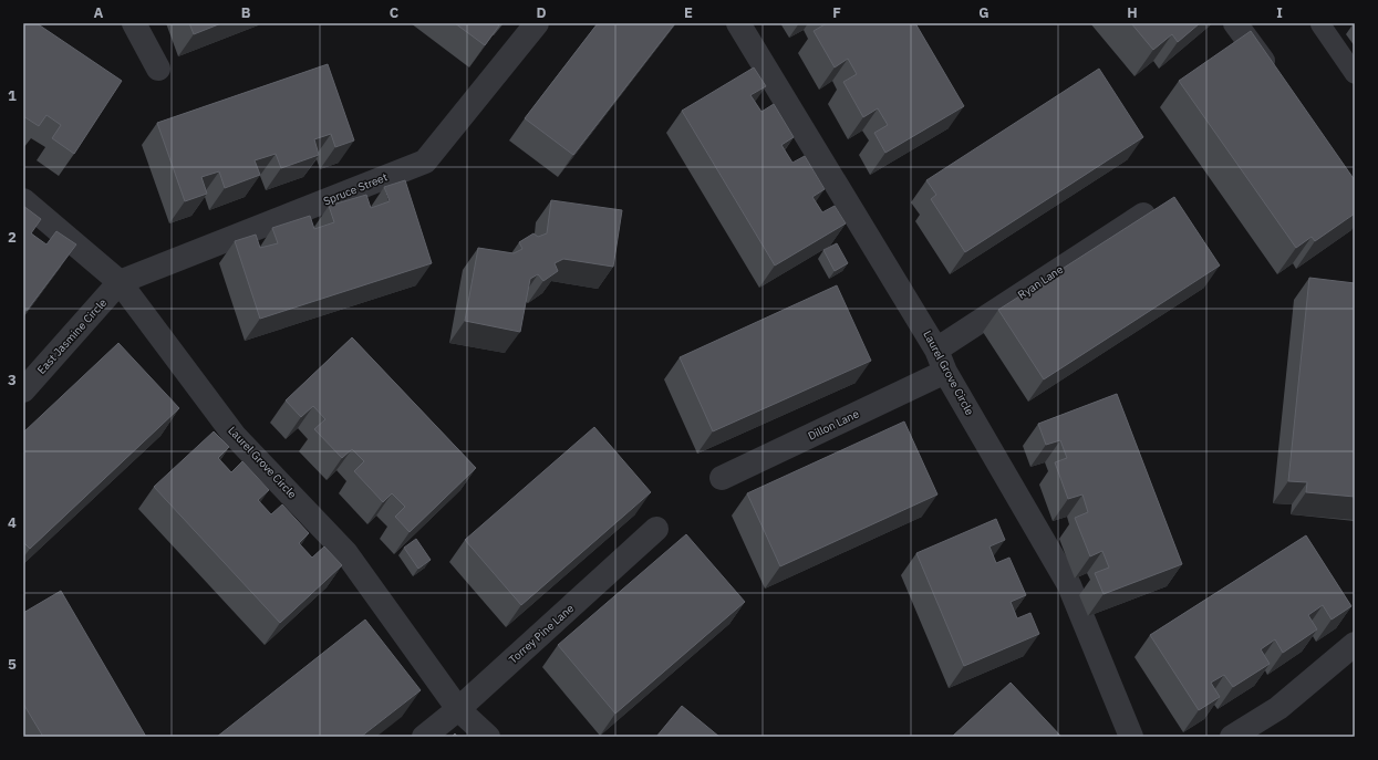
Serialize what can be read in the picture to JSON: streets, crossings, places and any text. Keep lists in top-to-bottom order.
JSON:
{
  "streets": {
    "street": [
      "Spruce Street",
      "Ryan Lane",
      "East Jasmine Circle",
      "Laurel Grove Circle",
      "Dillon Lane",
      "Torrey Pine Lane"
    ]
  },
  "crossings": [
    ["Spruce Street", "East Jasmine Circle"],
    ["Spruce Street", "Laurel Grove Circle"],
    ["Ryan Lane", "Laurel Grove Circle"],
    ["Ryan Lane", "Dillon Lane"],
    ["East Jasmine Circle", "Laurel Grove Circle"],
    ["Laurel Grove Circle", "Dillon Lane"],
    ["Laurel Grove Circle", "Torrey Pine Lane"]
  ],
  "grid": {
    "columns": [
      "A",
      "B",
      "C",
      "D",
      "E",
      "F",
      "G",
      "H",
      "I"
    ],
    "rows": [
      "1",
      "2",
      "3",
      "4",
      "5"
    ]
  }
}
